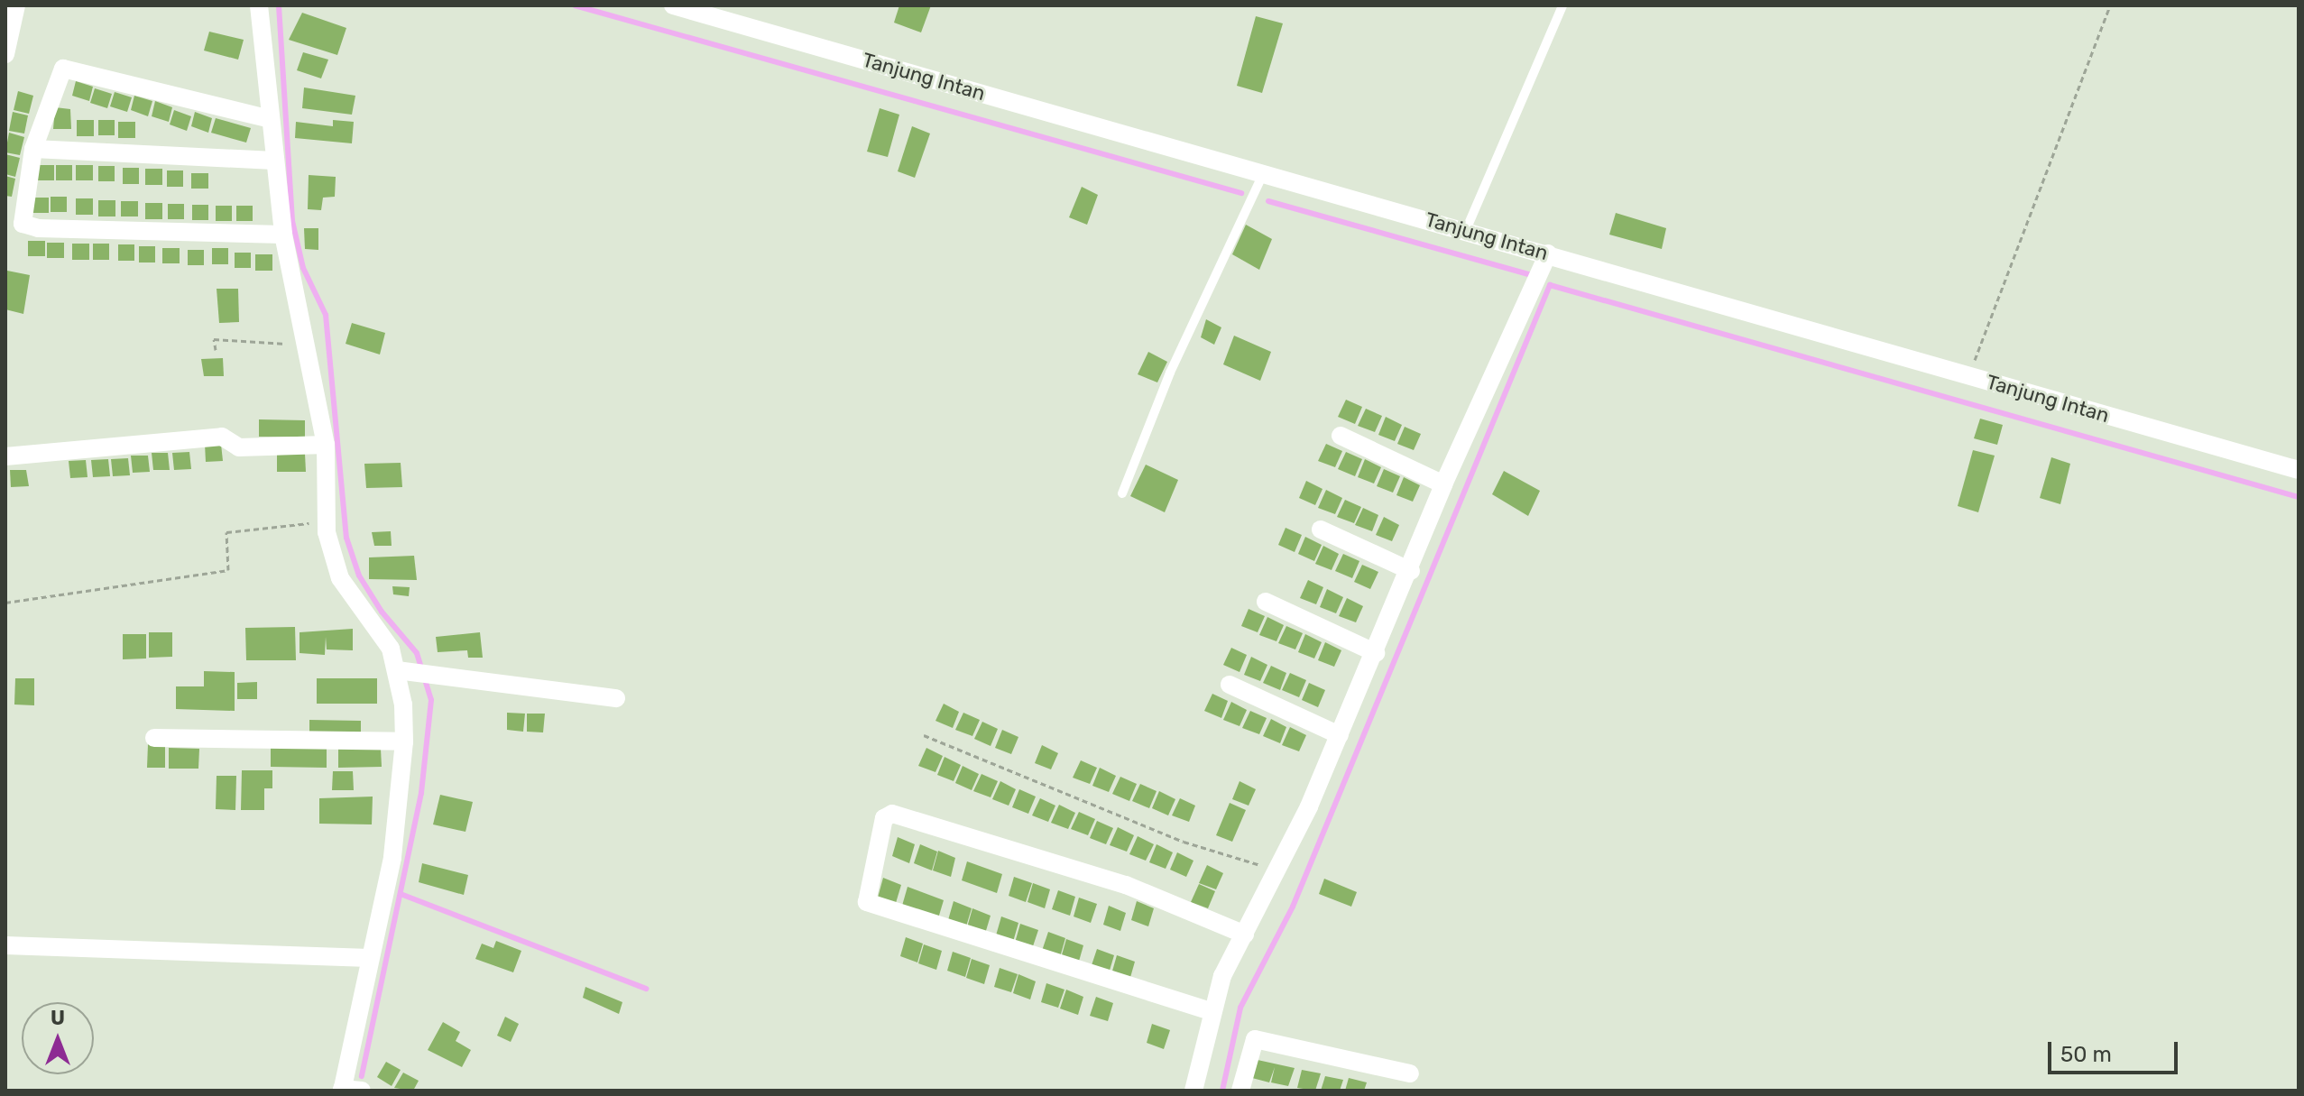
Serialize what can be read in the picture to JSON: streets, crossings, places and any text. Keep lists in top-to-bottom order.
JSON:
{
  "streets": {
    "street": ["Tanjung Intan"]
  },
  "scale_bar": "50 m",
  "north": "top"
}
